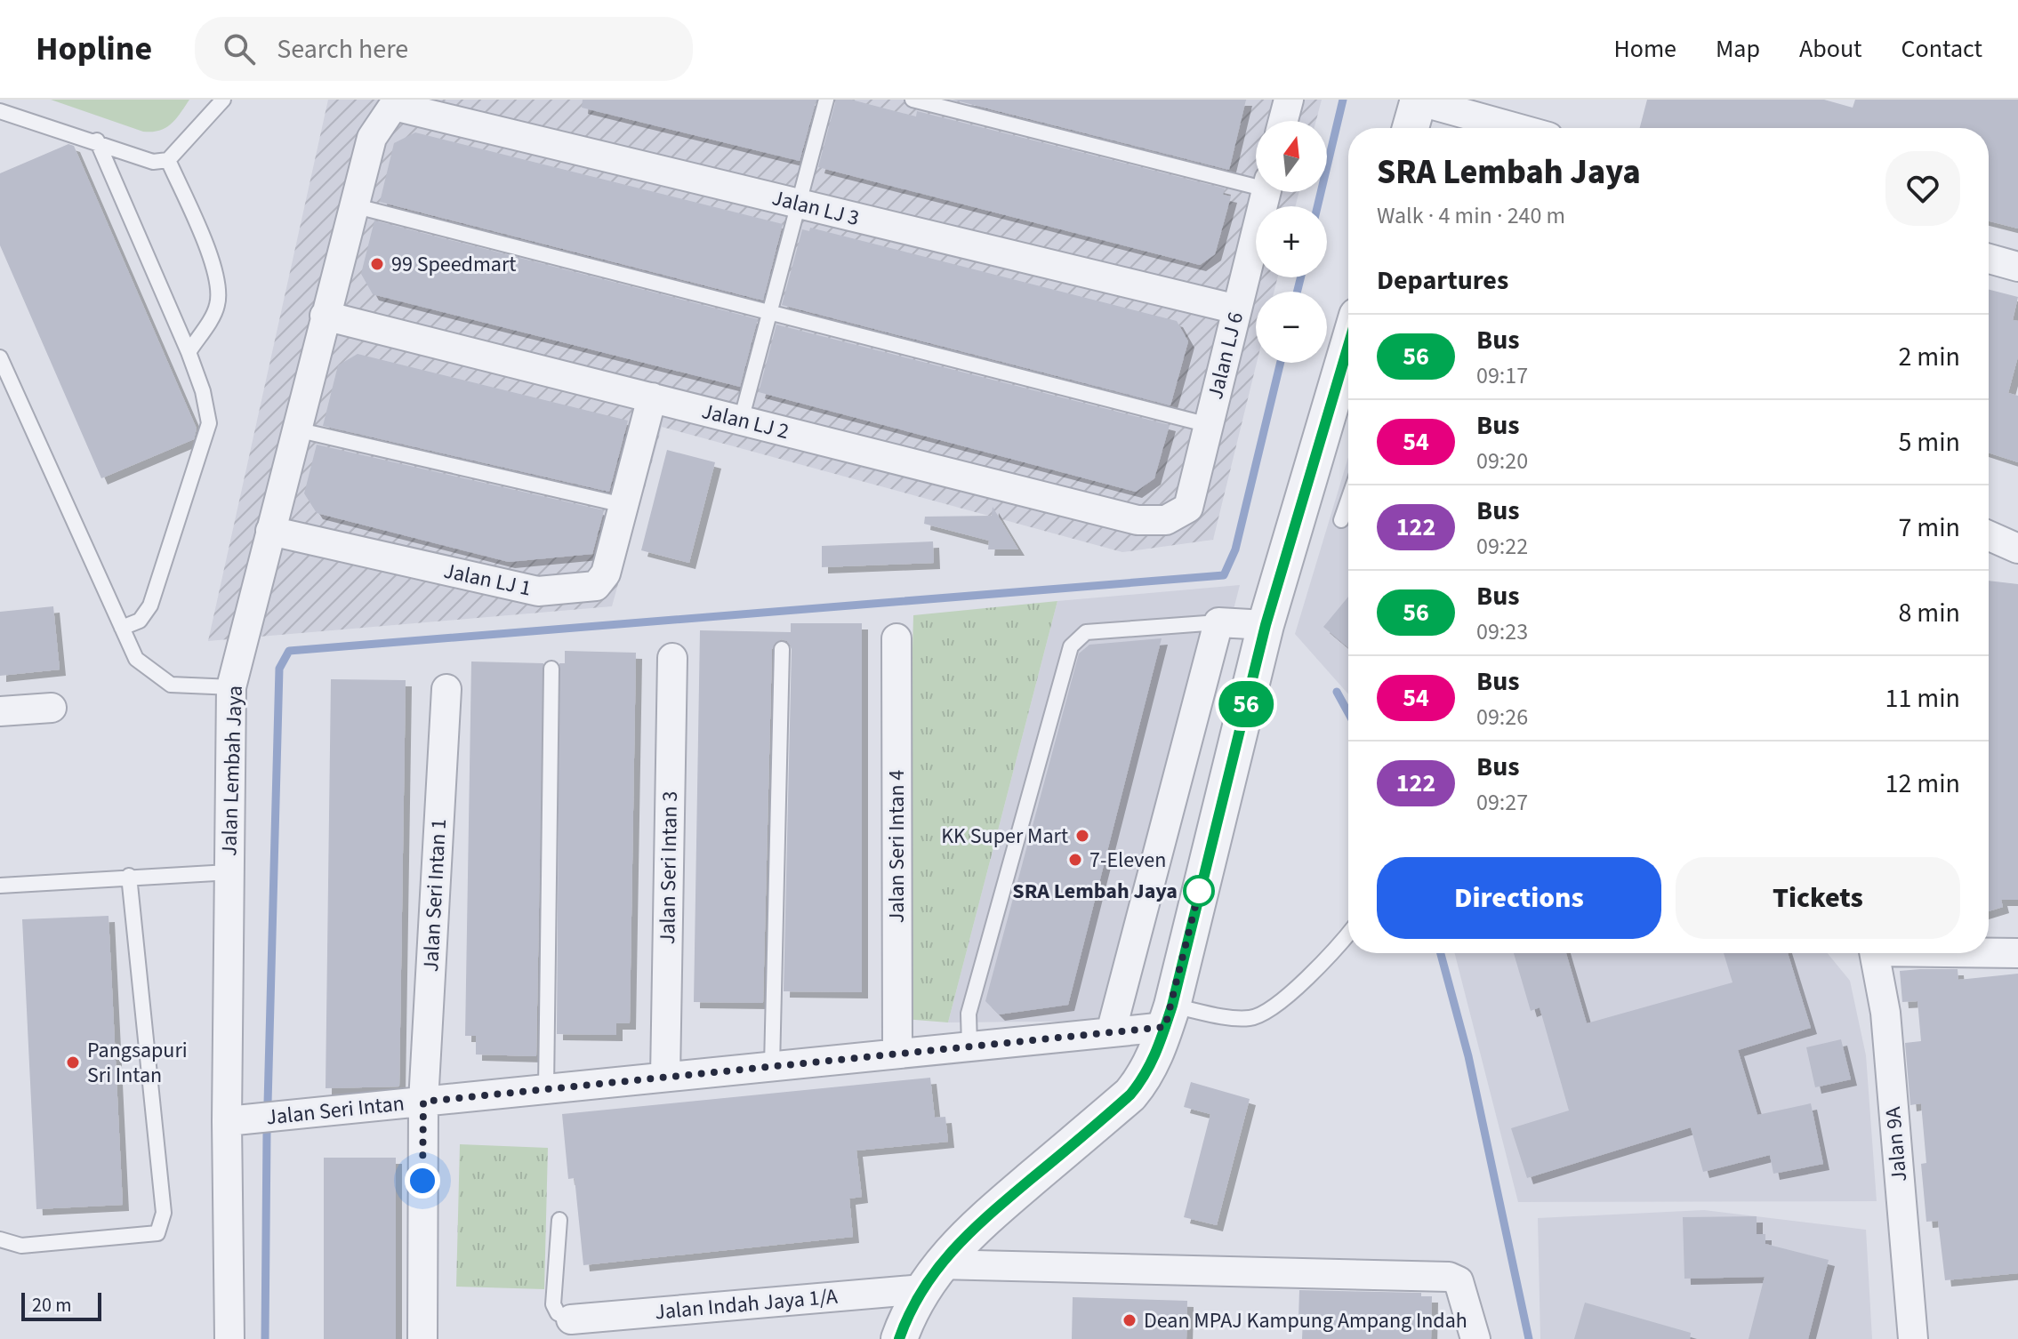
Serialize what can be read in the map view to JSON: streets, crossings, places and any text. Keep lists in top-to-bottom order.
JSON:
{
  "streets": {
    "street": [
      "Jalan LJ 3",
      "Jalan LJ 6",
      "Jalan LJ 2",
      "Jalan LJ 1",
      "Jalan Lembah Jaya",
      "Jalan Seri Intan 4",
      "Jalan Seri Intan 3",
      "Jalan Seri Intan 1",
      "Jalan Seri Intan",
      "Jalan 9A",
      "Jalan Indah Jaya 1/A"
    ]
  },
  "crossings": [
    ["Jalan LJ 3", "Jalan LJ 6"],
    ["Jalan LJ 3", "Jalan Lembah Jaya"],
    ["Jalan LJ 6", "Jalan LJ 2"],
    ["Jalan LJ 2", "Jalan LJ 1"],
    ["Jalan LJ 2", "Jalan Lembah Jaya"],
    ["Jalan LJ 1", "Jalan Lembah Jaya"],
    ["Jalan Lembah Jaya", "Jalan Seri Intan"],
    ["Jalan Seri Intan 4", "Jalan Seri Intan"],
    ["Jalan Seri Intan 3", "Jalan Seri Intan"],
    ["Jalan Seri Intan 1", "Jalan Seri Intan"]
  ],
  "places": [
    "99 Speedmart",
    "KK Super Mart",
    "7-Eleven",
    "SRA Lembah Jaya",
    "Pangsapuri Sri Intan",
    "Dean MPAJ Kampung Ampang Indah"
  ],
  "lines": ["bus line 56"],
  "scale_bar": "20 m",
  "north": "top",
  "page": {
    "header": "Hopline",
    "search": "Search here",
    "nav": [
      "Home",
      "Map",
      "About",
      "Contact"
    ],
    "on_map": "56",
    "map_buttons": ["+", "−"],
    "heading": [
      ["SRA Lembah Jaya", "Walk · 4 min · 240 m"],
      "Departures"
    ],
    "list": [
      {
        "mark": "56",
        "name": "Bus",
        "note": "09:17",
        "value": "2 min"
      },
      {
        "mark": "54",
        "name": "Bus",
        "note": "09:20",
        "value": "5 min"
      },
      {
        "mark": "122",
        "name": "Bus",
        "note": "09:22",
        "value": "7 min"
      },
      {
        "mark": "56",
        "name": "Bus",
        "note": "09:23",
        "value": "8 min"
      },
      {
        "mark": "54",
        "name": "Bus",
        "note": "09:26",
        "value": "11 min"
      },
      {
        "mark": "122",
        "name": "Bus",
        "note": "09:27",
        "value": "12 min"
      }
    ],
    "buttons": ["Directions", "Tickets"],
    "scale": "20 m"
  }
}
